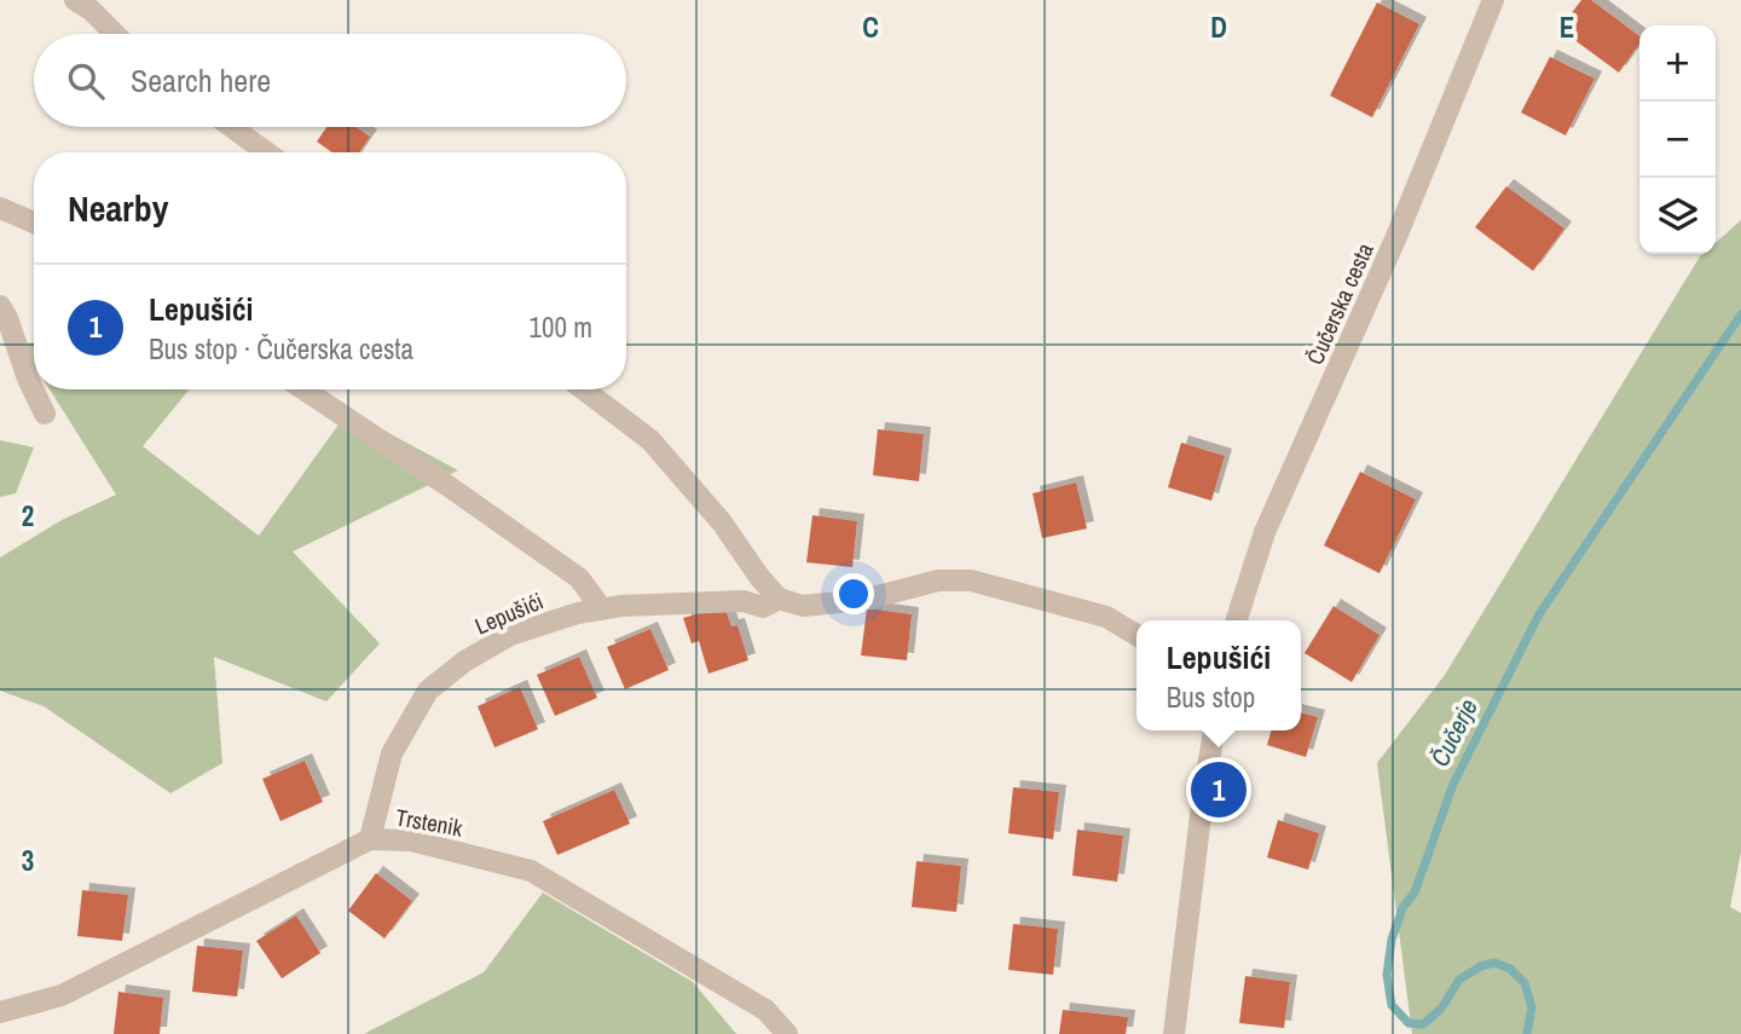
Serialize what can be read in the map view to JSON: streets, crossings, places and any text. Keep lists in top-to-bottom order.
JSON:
{
  "streets": {
    "street": ["Čučerska cesta", "Lepušići", "Trstenik"]
  },
  "crossings": [
    ["Lepušići", "Trstenik"]
  ],
  "water": ["Čučerje"],
  "page": {
    "map_buttons": ["+", "−"],
    "search": "Search here",
    "heading": "Nearby",
    "list": [
      {
        "mark": "1",
        "name": "Lepušići",
        "note": "Bus stop · Čučerska cesta",
        "value": "100 m"
      }
    ],
    "popup": ["Lepušići", "Bus stop"],
    "pins": "1"
  },
  "grid": {
    "columns": ["C", "D", "E"],
    "rows": ["2", "3"]
  }
}
